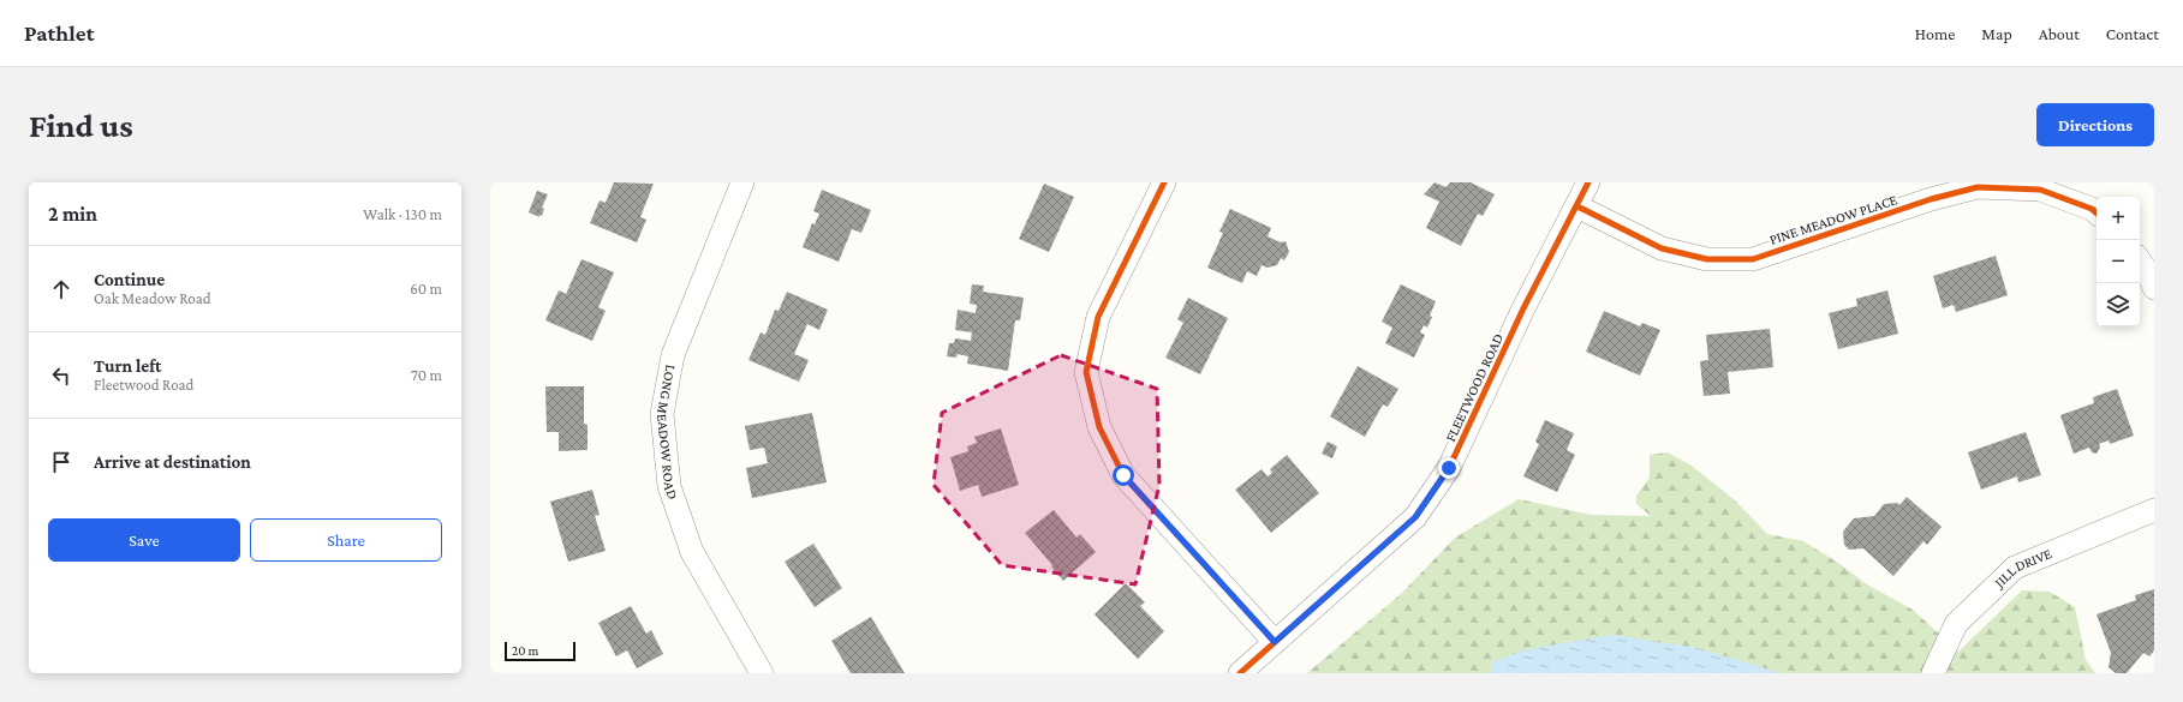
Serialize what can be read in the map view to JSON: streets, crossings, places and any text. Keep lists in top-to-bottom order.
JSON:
{
  "streets": {
    "street": [
      "PINE MEADOW PLACE",
      "FLEETWOOD ROAD",
      "LONG MEADOW ROAD",
      "JILL DRIVE"
    ]
  },
  "crossings": [
    ["PINE MEADOW PLACE", "FLEETWOOD ROAD"]
  ],
  "scale_bar": "20 m",
  "page": {
    "header": "Pathlet",
    "nav": [
      "Home",
      "Map",
      "About",
      "Contact"
    ],
    "buttons": [
      "Directions",
      ["Save", "Share"]
    ],
    "title": "Find us",
    "heading": ["2 min", "Walk · 130 m"],
    "map_buttons": ["+", "−"],
    "list": [
      ["Continue", "Oak Meadow Road", "60 m"],
      ["Turn left", "Fleetwood Road", "70 m"],
      "Arrive at destination"
    ],
    "scale": "20 m"
  }
}
